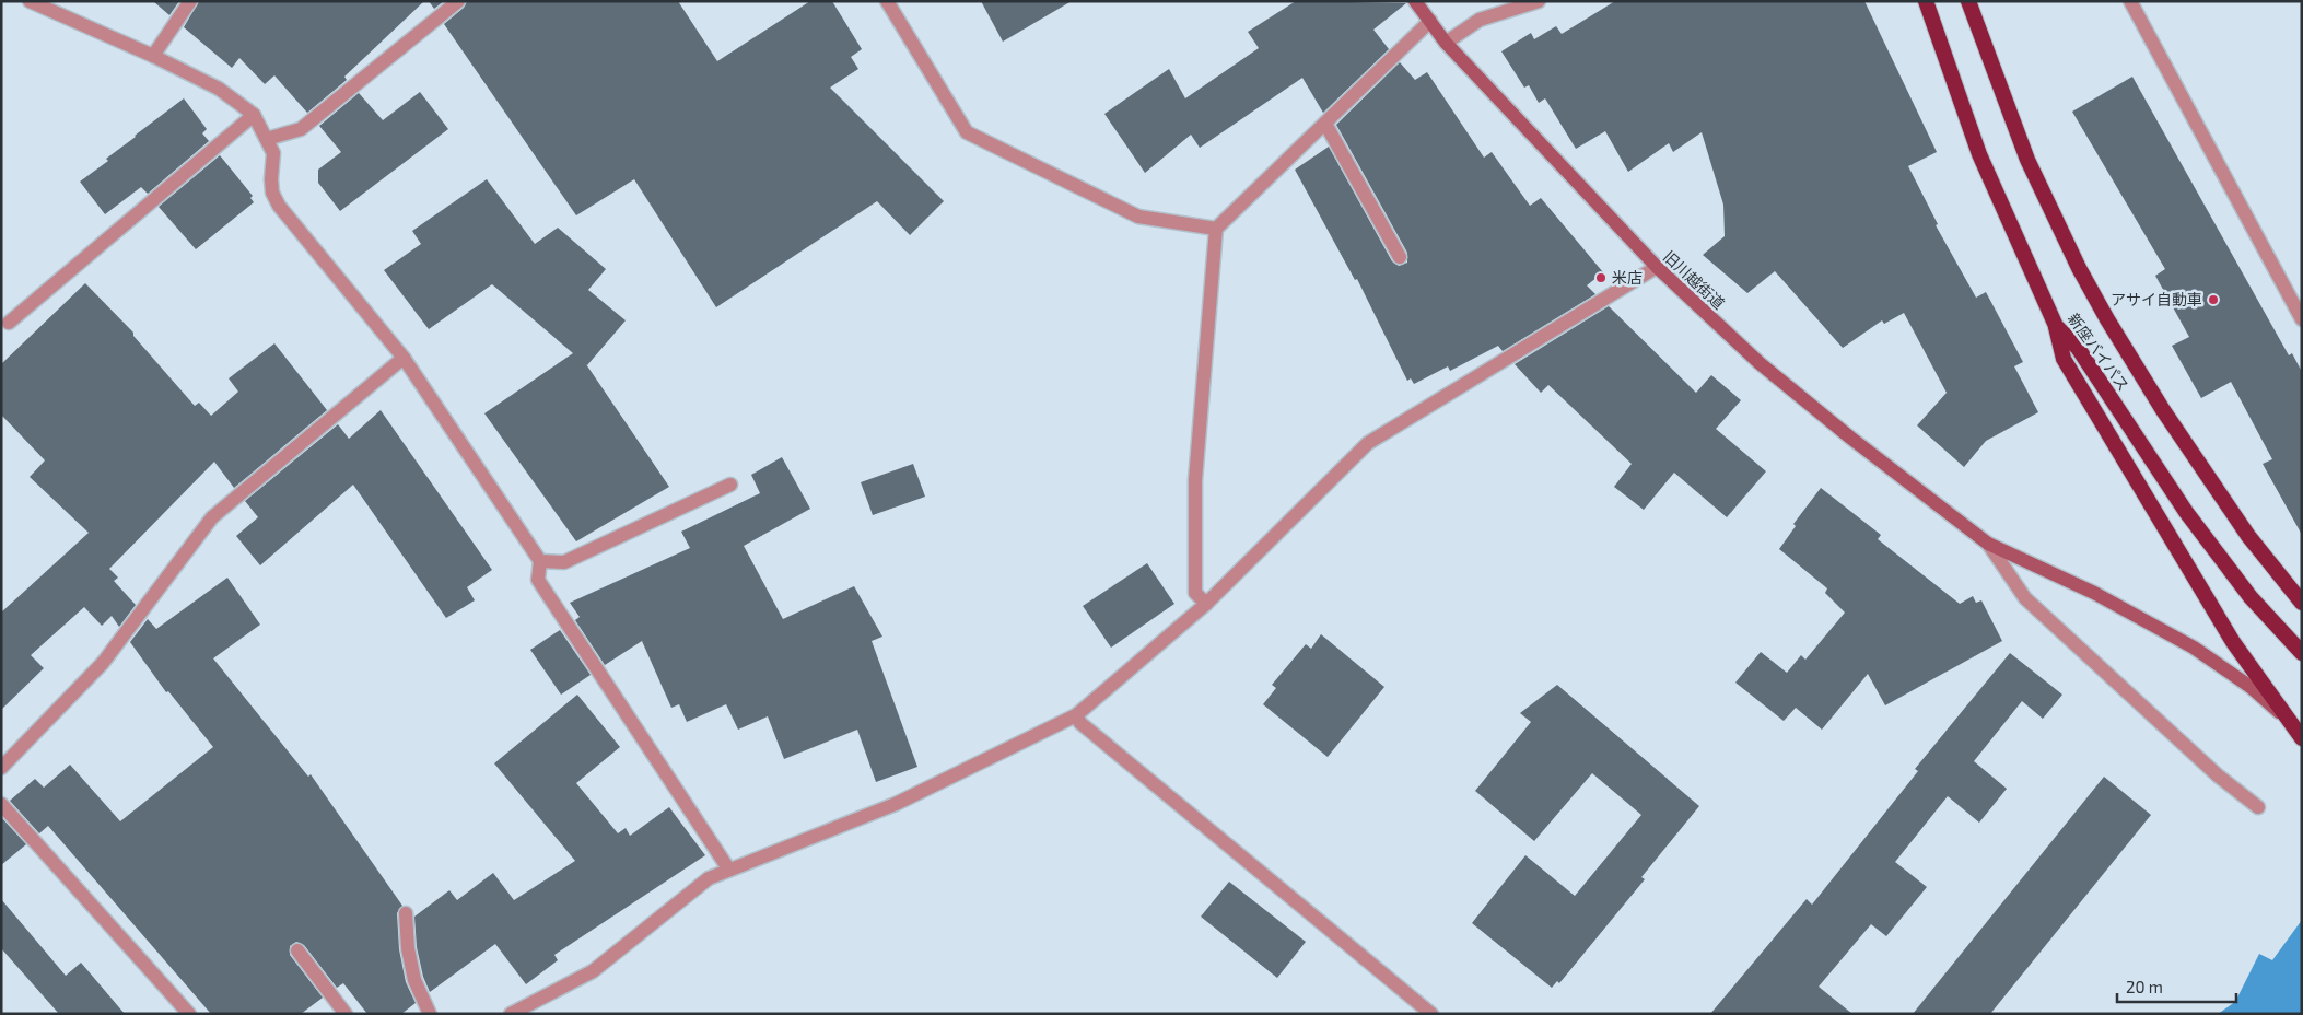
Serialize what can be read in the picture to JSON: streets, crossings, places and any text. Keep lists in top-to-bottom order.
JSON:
{
  "streets": {
    "highway": ["新座バイパス"],
    "main road": ["旧川越街道"]
  },
  "places": ["米店", "アサイ自動車"],
  "scale_bar": "20 m"
}
